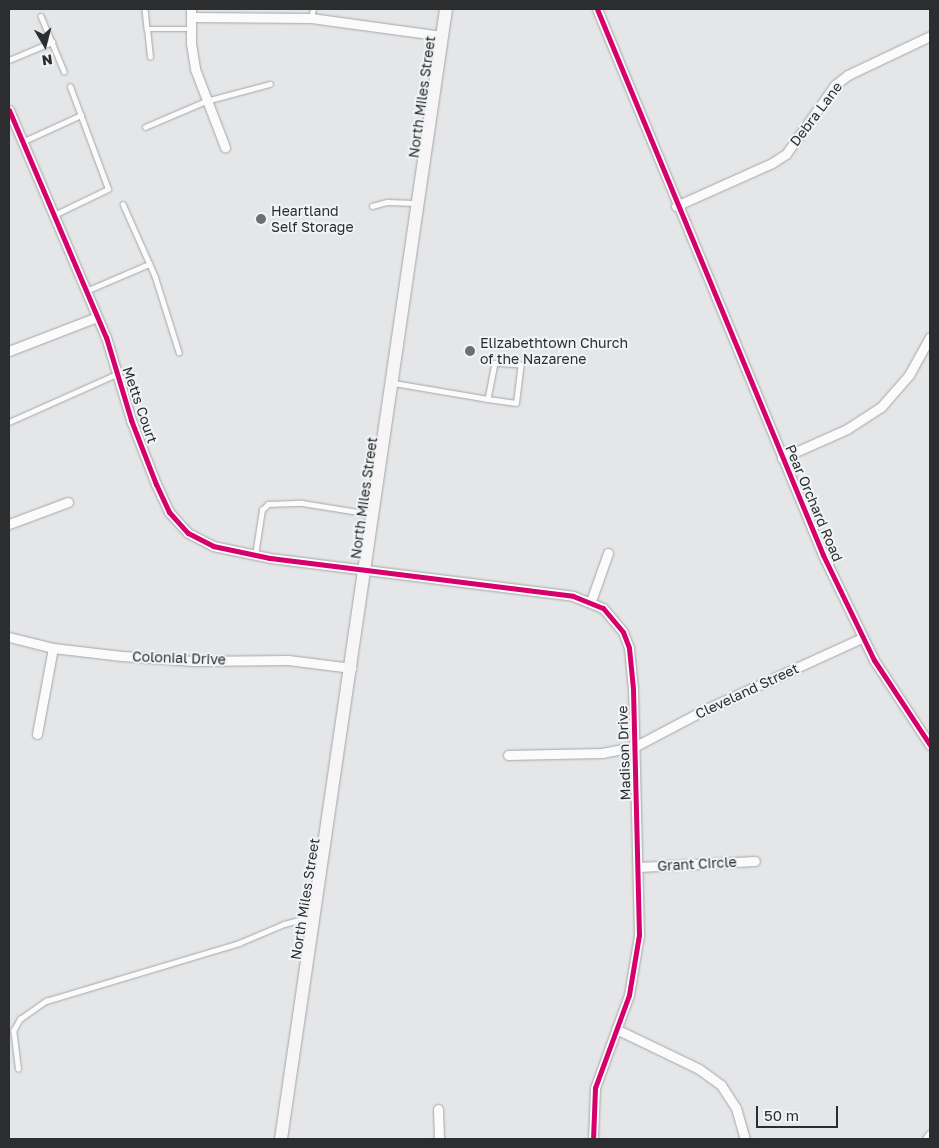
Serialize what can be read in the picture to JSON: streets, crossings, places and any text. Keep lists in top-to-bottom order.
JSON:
{
  "streets": {
    "main road": ["North Miles Street"],
    "street": [
      "Debra Lane",
      "Metts Court",
      "Pear Orchard Road",
      "Colonial Drive",
      "Cleveland Street",
      "Madison Drive",
      "Grant Circle"
    ]
  },
  "crossings": [
    ["North Miles Street", "Metts Court"],
    ["North Miles Street", "Colonial Drive"],
    ["North Miles Street", "Madison Drive"],
    ["Debra Lane", "Pear Orchard Road"],
    ["Metts Court", "Madison Drive"],
    ["Pear Orchard Road", "Cleveland Street"],
    ["Cleveland Street", "Madison Drive"],
    ["Madison Drive", "Grant Circle"]
  ],
  "places": ["Heartland Self Storage", "Elizabethtown Church of the Nazarene"],
  "scale_bar": "50 m",
  "north": "bottom"
}
